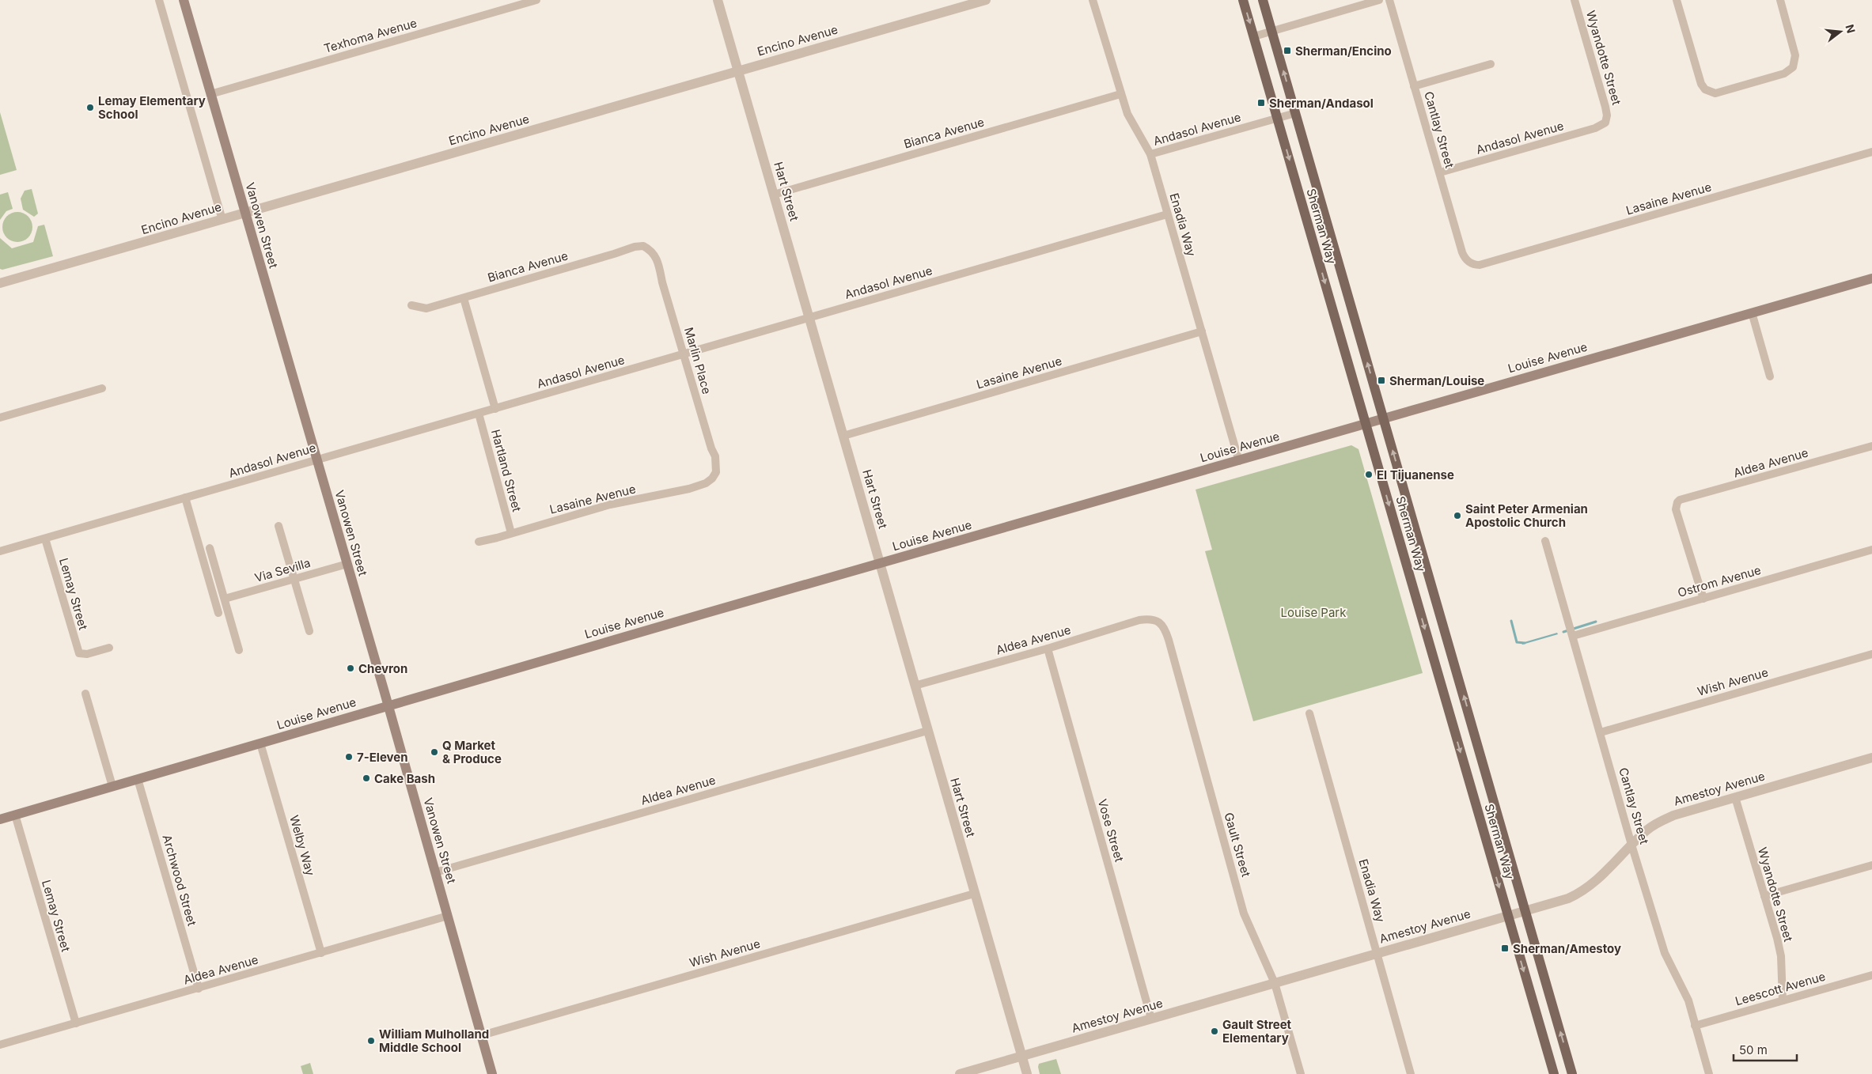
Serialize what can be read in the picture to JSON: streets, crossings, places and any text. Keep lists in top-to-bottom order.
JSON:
{
  "streets": {
    "main road": ["Vanowen Street", "Sherman Way", "Louise Avenue"],
    "street": [
      "Texhoma Avenue",
      "Encino Avenue",
      "Wyandotte Street",
      "Andasol Avenue",
      "Cantlay Street",
      "Bianca Avenue",
      "Hart Street",
      "Lasaine Avenue",
      "Enadia Way",
      "Marlin Place",
      "Aldea Avenue",
      "Hartland Street",
      "Via Sevilla",
      "Ostrom Avenue",
      "Lemay Street",
      "Wish Avenue",
      "Amestoy Avenue",
      "Vose Street",
      "Gault Street",
      "Welby Way",
      "Archwood Street",
      "Leescott Avenue"
    ]
  },
  "crossings": [
    ["Texhoma Avenue", "Vanowen Street"],
    ["Encino Avenue", "Hart Street"],
    ["Encino Avenue", "Vanowen Street"],
    ["Wyandotte Street", "Andasol Avenue"],
    ["Wyandotte Street", "Amestoy Avenue"],
    ["Wyandotte Street", "Leescott Avenue"],
    ["Andasol Avenue", "Cantlay Street"],
    ["Andasol Avenue", "Hart Street"],
    ["Andasol Avenue", "Enadia Way"],
    ["Andasol Avenue", "Vanowen Street"],
    ["Andasol Avenue", "Sherman Way"],
    ["Andasol Avenue", "Marlin Place"],
    ["Andasol Avenue", "Hartland Street"],
    ["Andasol Avenue", "Lemay Street"],
    ["Cantlay Street", "Lasaine Avenue"],
    ["Cantlay Street", "Ostrom Avenue"],
    ["Cantlay Street", "Wish Avenue"],
    ["Cantlay Street", "Amestoy Avenue"],
    ["Cantlay Street", "Leescott Avenue"],
    ["Bianca Avenue", "Hart Street"],
    ["Bianca Avenue", "Enadia Way"],
    ["Bianca Avenue", "Marlin Place"],
    ["Hart Street", "Lasaine Avenue"],
    ["Hart Street", "Louise Avenue"],
    ["Hart Street", "Aldea Avenue"],
    ["Hart Street", "Wish Avenue"],
    ["Hart Street", "Amestoy Avenue"],
    ["Lasaine Avenue", "Enadia Way"],
    ["Lasaine Avenue", "Marlin Place"],
    ["Lasaine Avenue", "Hartland Street"],
    ["Enadia Way", "Louise Avenue"],
    ["Enadia Way", "Amestoy Avenue"],
    ["Vanowen Street", "Louise Avenue"],
    ["Vanowen Street", "Aldea Avenue"],
    ["Vanowen Street", "Via Sevilla"],
    ["Vanowen Street", "Wish Avenue"],
    ["Sherman Way", "Louise Avenue"],
    ["Sherman Way", "Amestoy Avenue"],
    ["Louise Avenue", "Lemay Street"],
    ["Louise Avenue", "Welby Way"],
    ["Louise Avenue", "Archwood Street"],
    ["Aldea Avenue", "Ostrom Avenue"],
    ["Aldea Avenue", "Lemay Street"],
    ["Aldea Avenue", "Vose Street"],
    ["Aldea Avenue", "Gault Street"],
    ["Aldea Avenue", "Welby Way"],
    ["Aldea Avenue", "Archwood Street"],
    ["Amestoy Avenue", "Vose Street"],
    ["Amestoy Avenue", "Gault Street"]
  ],
  "parks": ["Louise Park"],
  "places": {
    "transit": [
      "Sherman/Encino",
      "Sherman/Andasol",
      "Sherman/Louise",
      "Sherman/Amestoy"
    ],
    "other": [
      "Lemay Elementary School",
      "El Tijuanense",
      "Saint Peter Armenian Apostolic Church",
      "Chevron",
      "Q Market & Produce",
      "7-Eleven",
      "Cake Bash",
      "Gault Street Elementary",
      "William Mulholland Middle School"
    ]
  },
  "scale_bar": "50 m",
  "north": "right"
}
